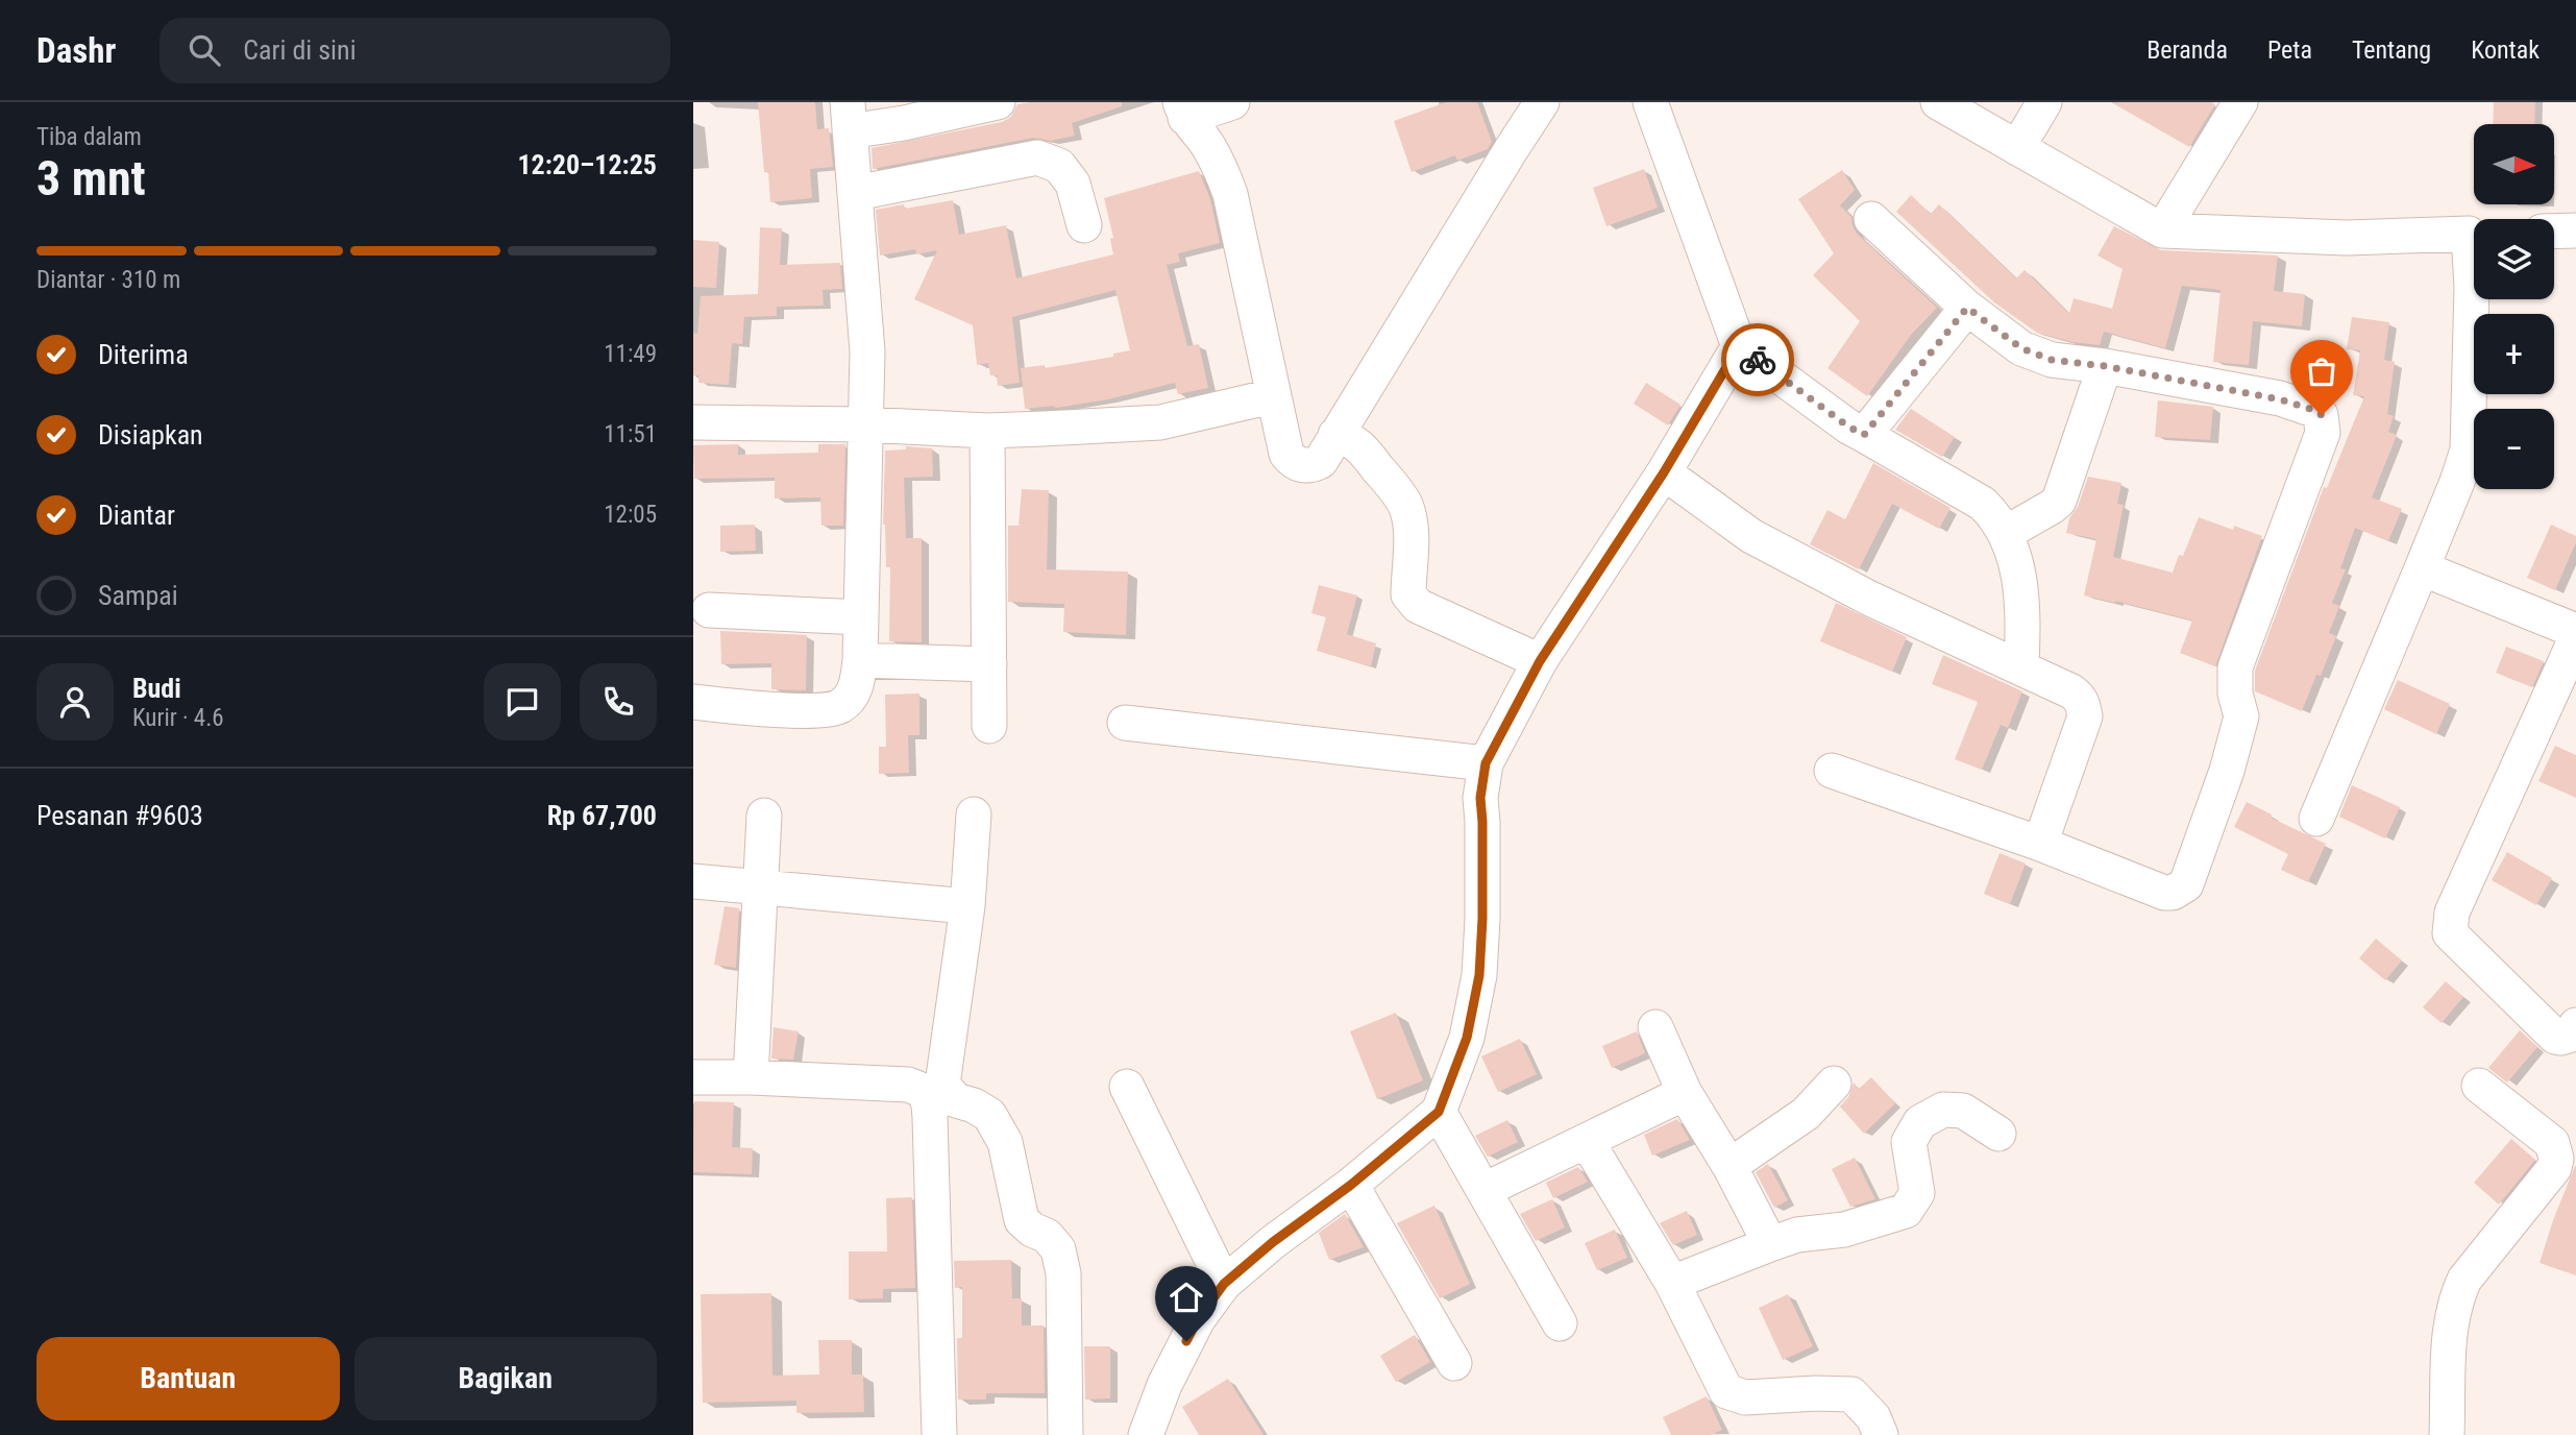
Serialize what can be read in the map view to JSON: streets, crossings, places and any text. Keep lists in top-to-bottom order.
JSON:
{
  "north": "right",
  "page": {
    "header": "Dashr",
    "search": "Cari di sini",
    "nav": [
      "Beranda",
      "Peta",
      "Tentang",
      "Kontak"
    ],
    "heading": ["3 mnt", "Tiba dalam", "12:20–12:25"],
    "panel": [
      "Budi",
      "Kurir · 4.6",
      "Pesanan #9603",
      "Rp 67,700"
    ],
    "map_buttons": ["+", "−"],
    "bar": "Diantar · 310 m",
    "list": [
      ["Diterima", "11:49"],
      ["Disiapkan", "11:51"],
      ["Diantar", "12:05"],
      "Sampai"
    ],
    "buttons": ["Bantuan", "Bagikan"]
  }
}
